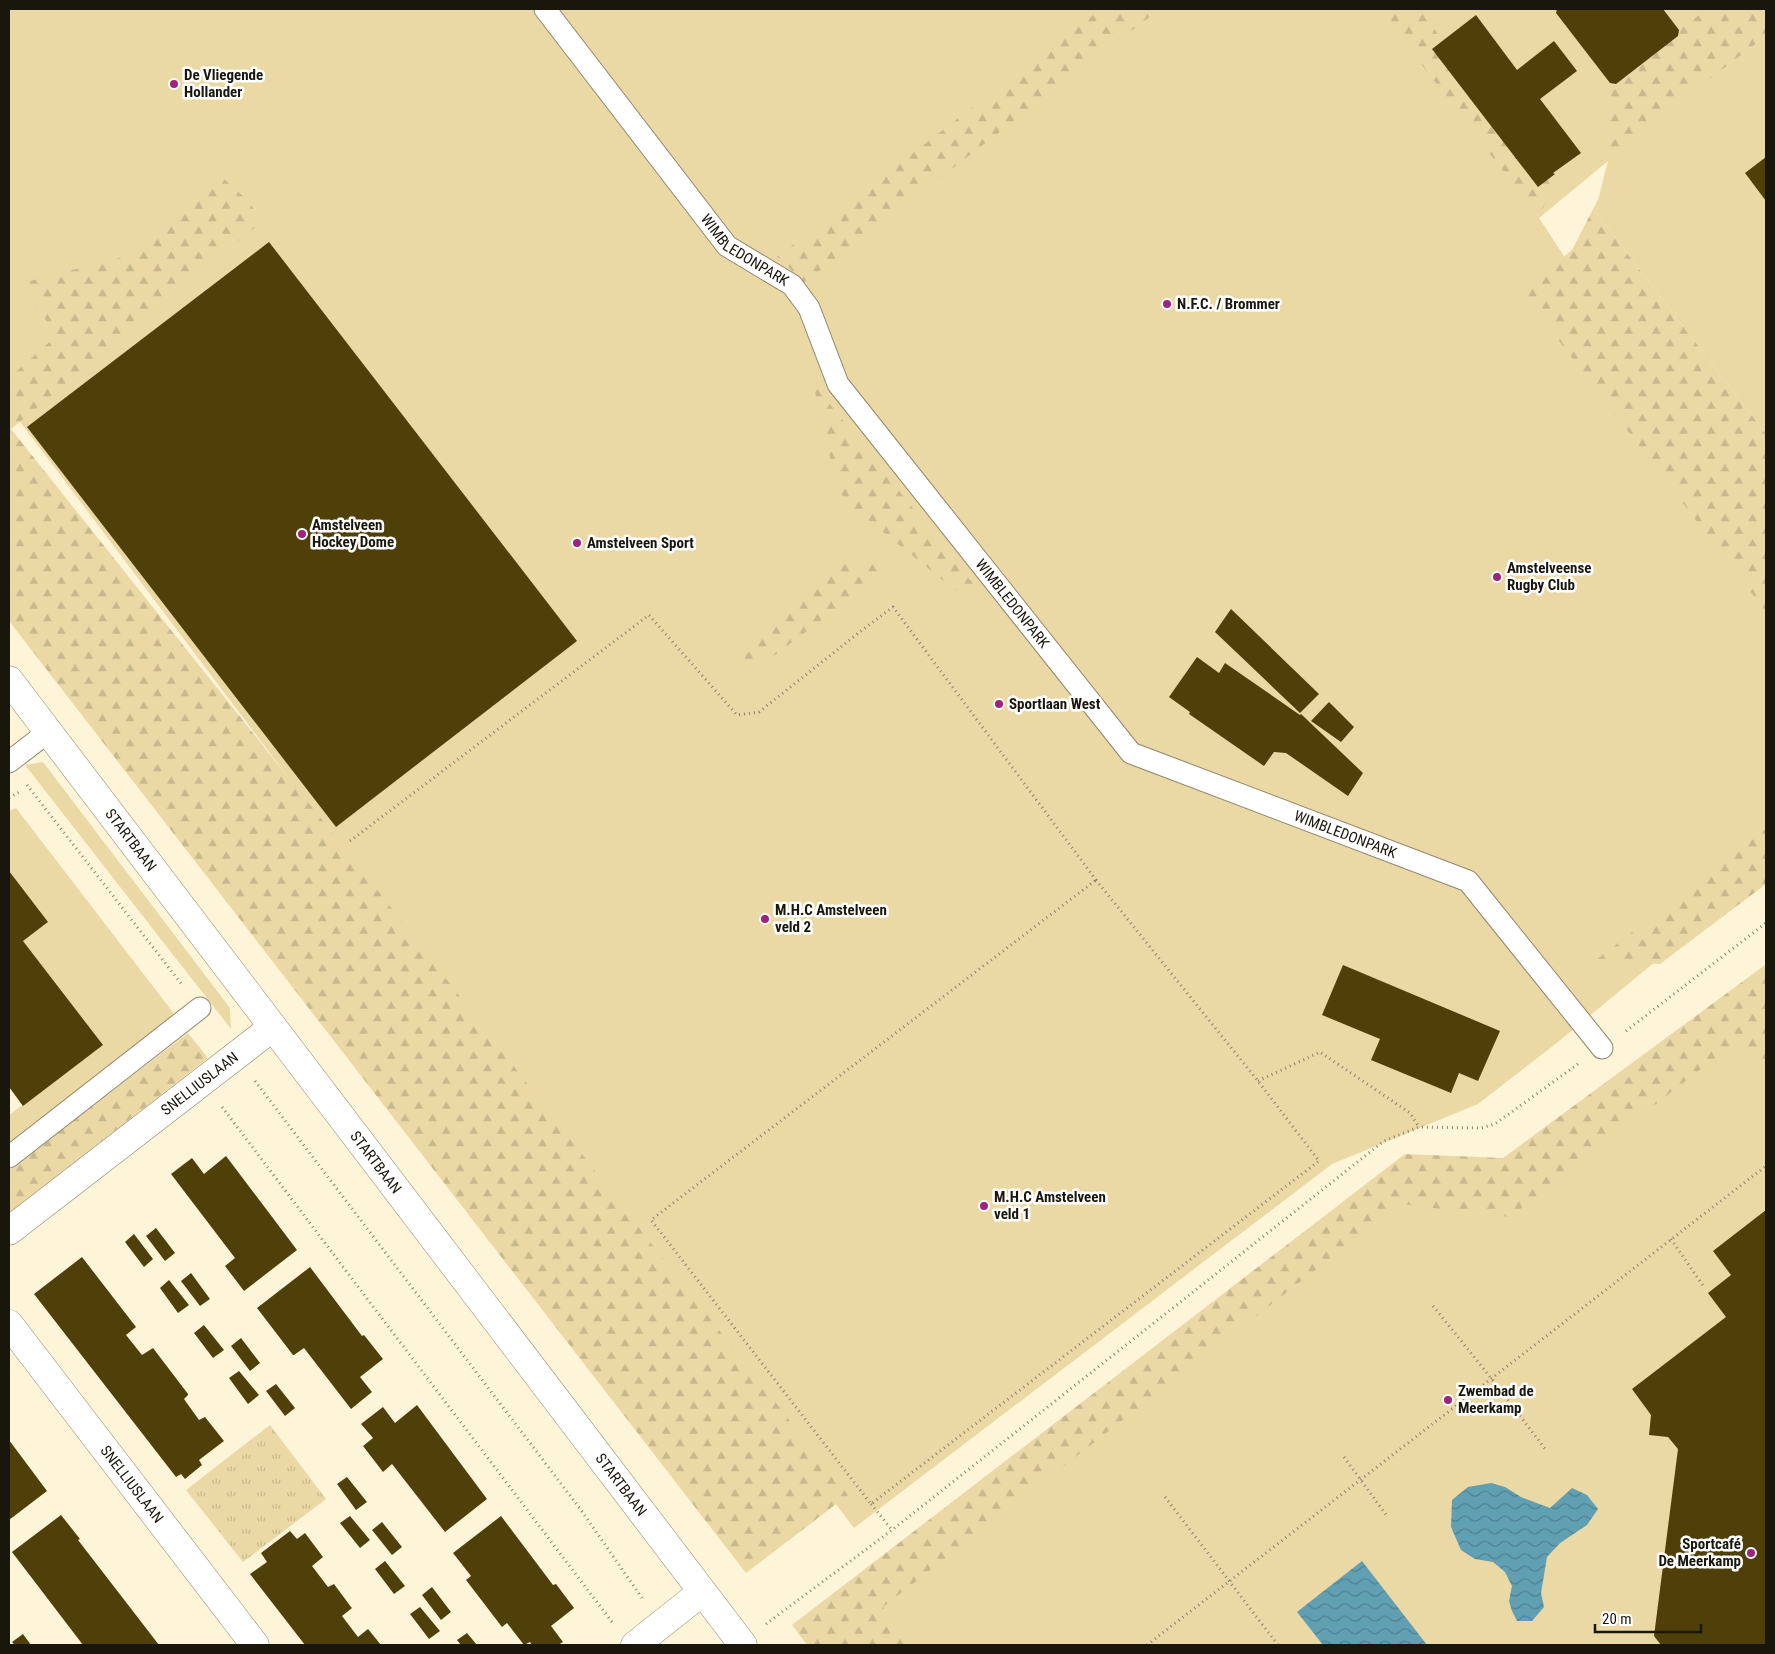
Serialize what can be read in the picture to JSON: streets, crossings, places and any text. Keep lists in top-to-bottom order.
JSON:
{
  "streets": {
    "street": ["STARTBAAN", "SNELLIUSLAAN"],
    "lane": ["WIMBLEDONPARK"]
  },
  "crossings": [
    ["STARTBAAN", "SNELLIUSLAAN"]
  ],
  "places": [
    "De Vliegende Hollander",
    "N.F.C. / Brommer",
    "Amstelveen Hockey Dome",
    "Amstelveen Sport",
    "Amstelveense Rugby Club",
    "Sportlaan West",
    "M.H.C Amstelveen veld 2",
    "M.H.C Amstelveen veld 1",
    "Zwembad de Meerkamp",
    "Sportcafé De Meerkamp"
  ],
  "scale_bar": "20 m"
}
